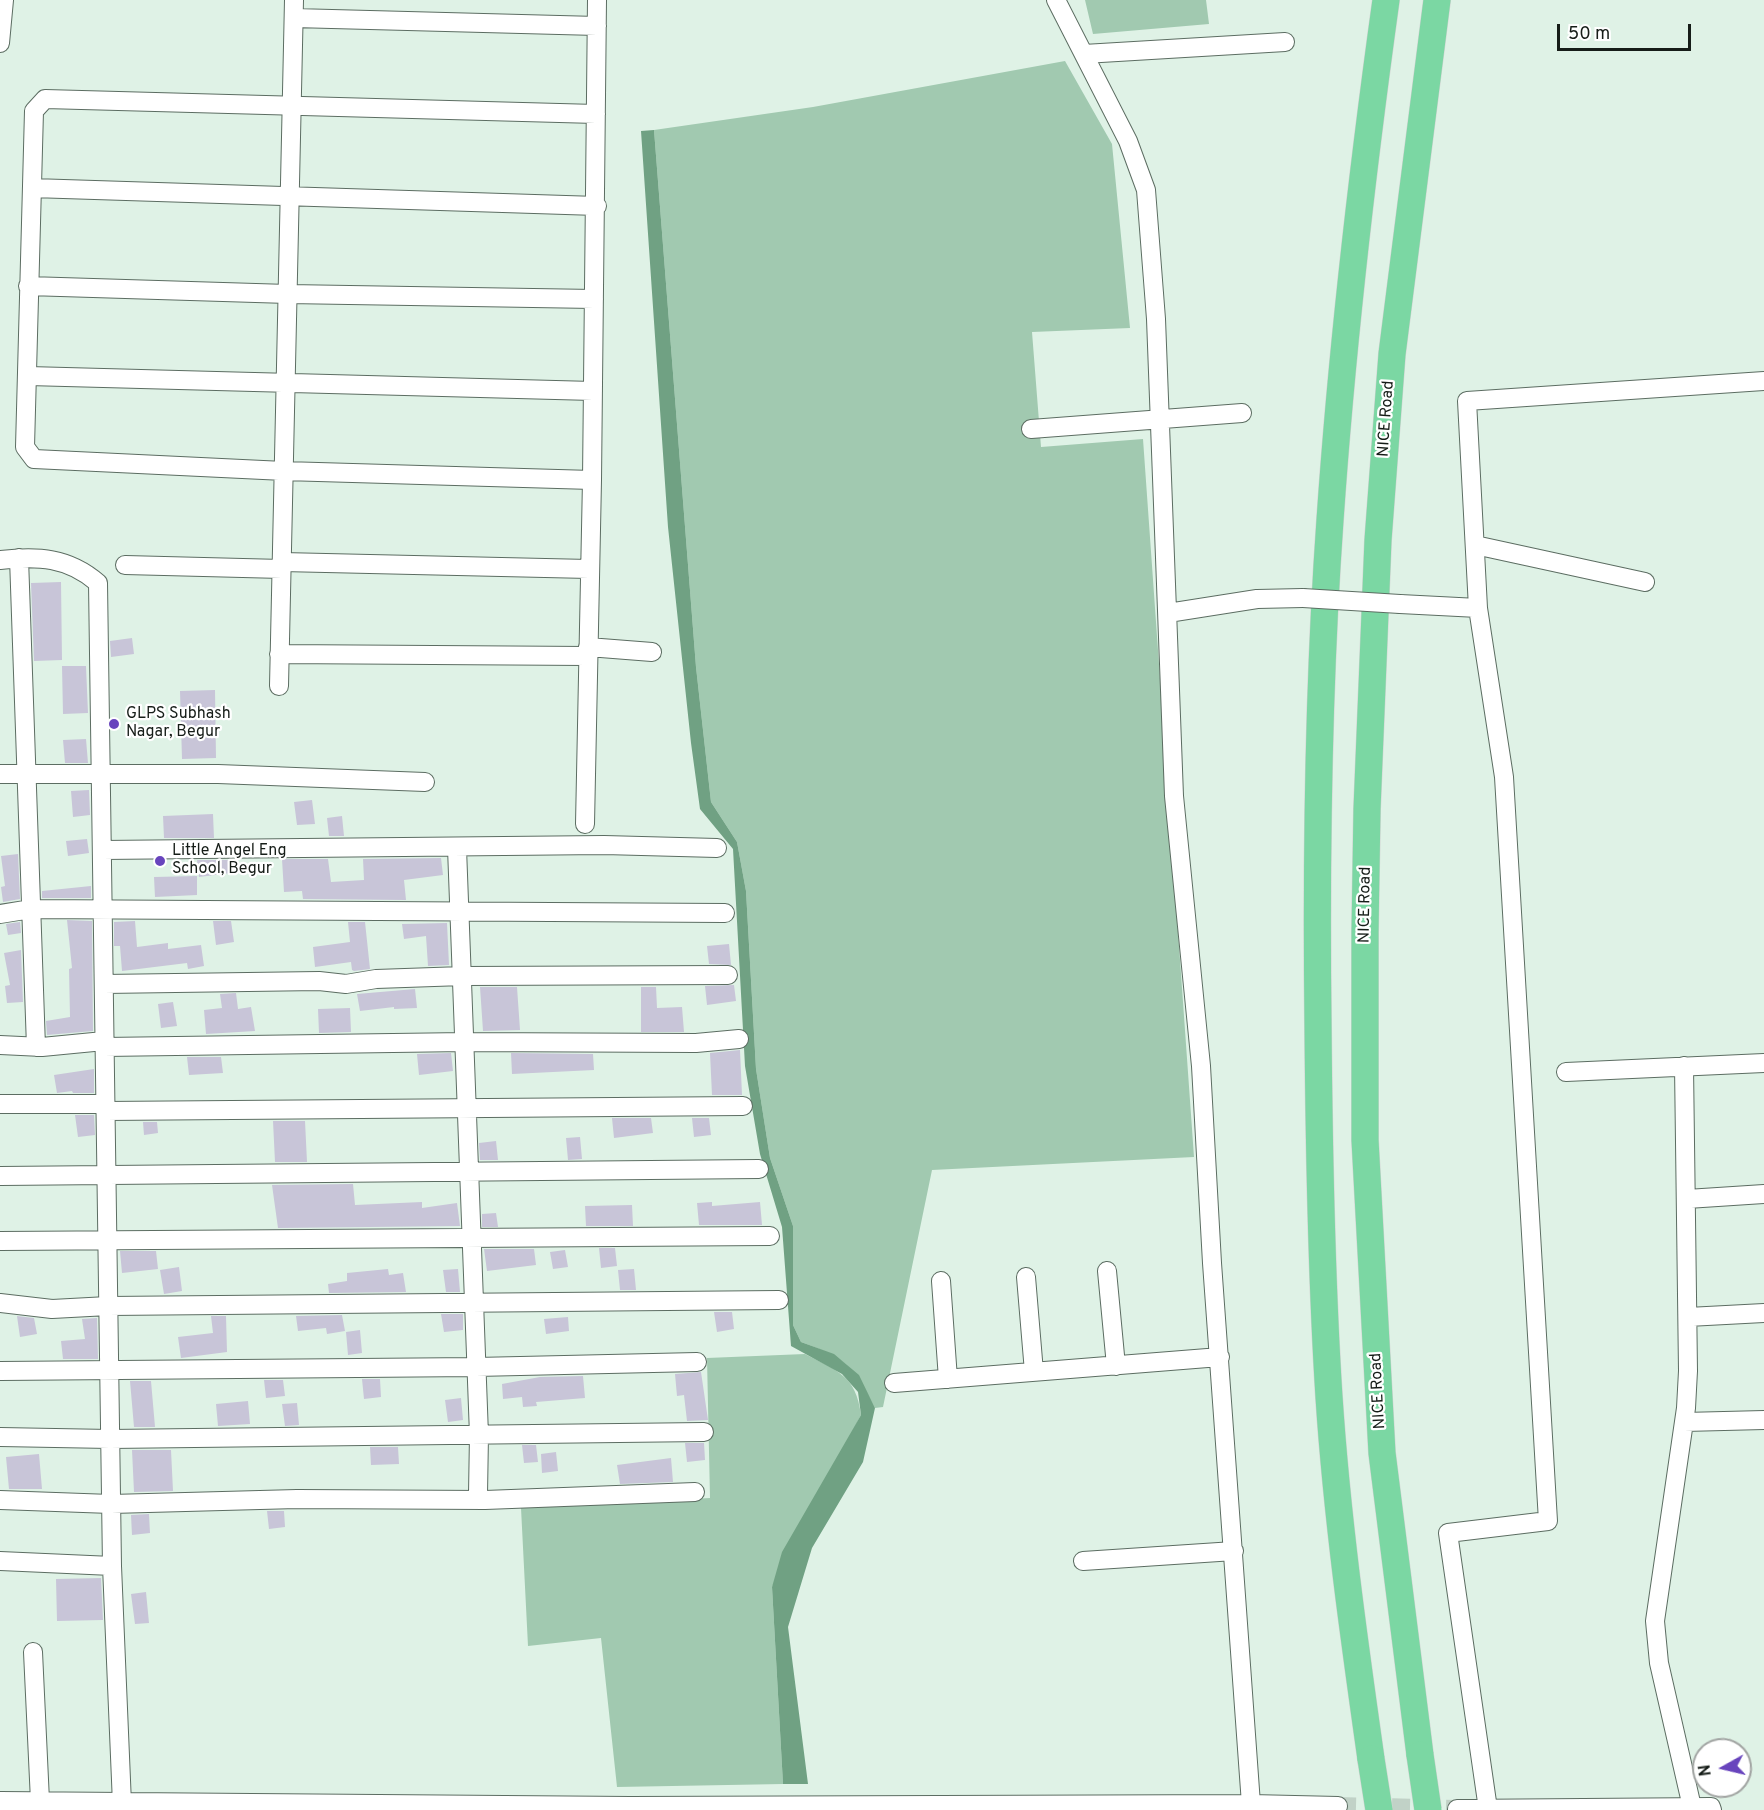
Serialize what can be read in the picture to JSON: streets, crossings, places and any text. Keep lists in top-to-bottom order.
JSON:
{
  "streets": {
    "highway": ["NICE Road"]
  },
  "places": ["GLPS Subhash Nagar, Begur", "Little Angel Eng School, Begur"],
  "scale_bar": "50 m",
  "north": "left"
}
